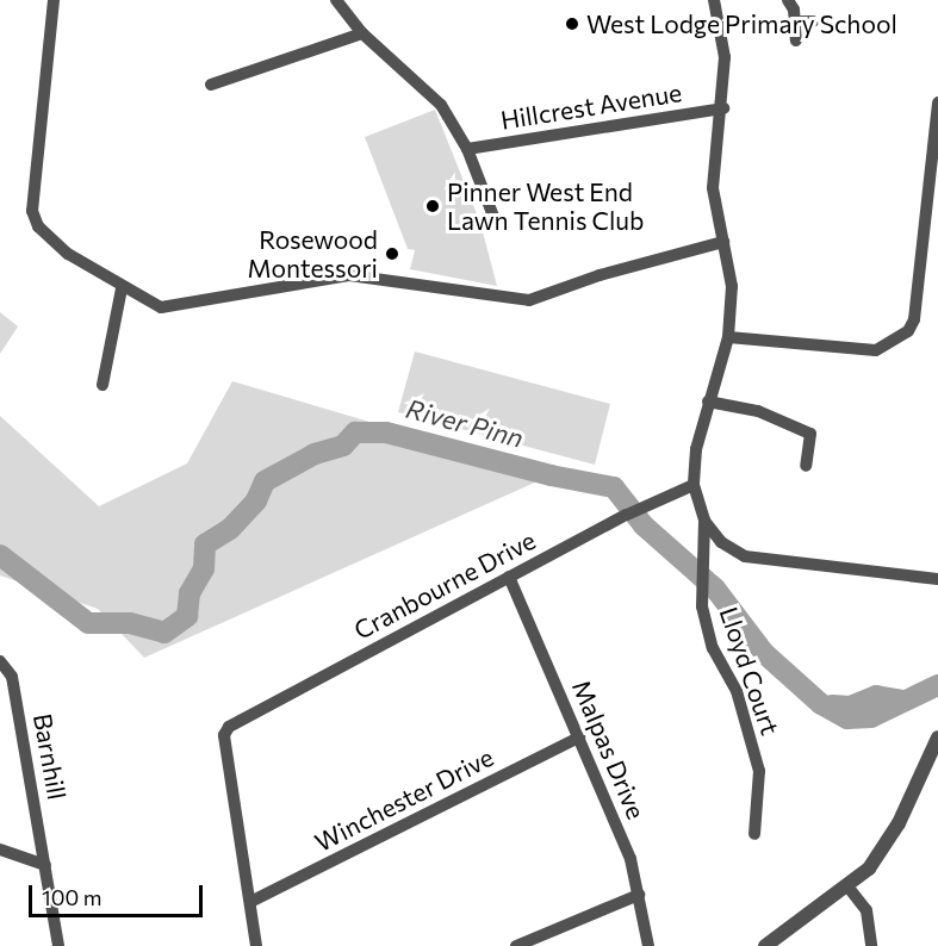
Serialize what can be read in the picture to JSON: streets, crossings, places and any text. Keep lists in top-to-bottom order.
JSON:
{
  "streets": {
    "street": [
      "Hillcrest Avenue",
      "Cranbourne Drive",
      "Lloyd Court",
      "Malpas Drive",
      "Barnhill",
      "Winchester Drive"
    ]
  },
  "crossings": [
    ["Cranbourne Drive", "Malpas Drive"],
    ["Cranbourne Drive", "Winchester Drive"],
    ["Malpas Drive", "Winchester Drive"]
  ],
  "water": ["River Pinn"],
  "places": ["West Lodge Primary School", "Pinner West End Lawn Tennis Club", "Rosewood Montessori"],
  "scale_bar": "100 m"
}
